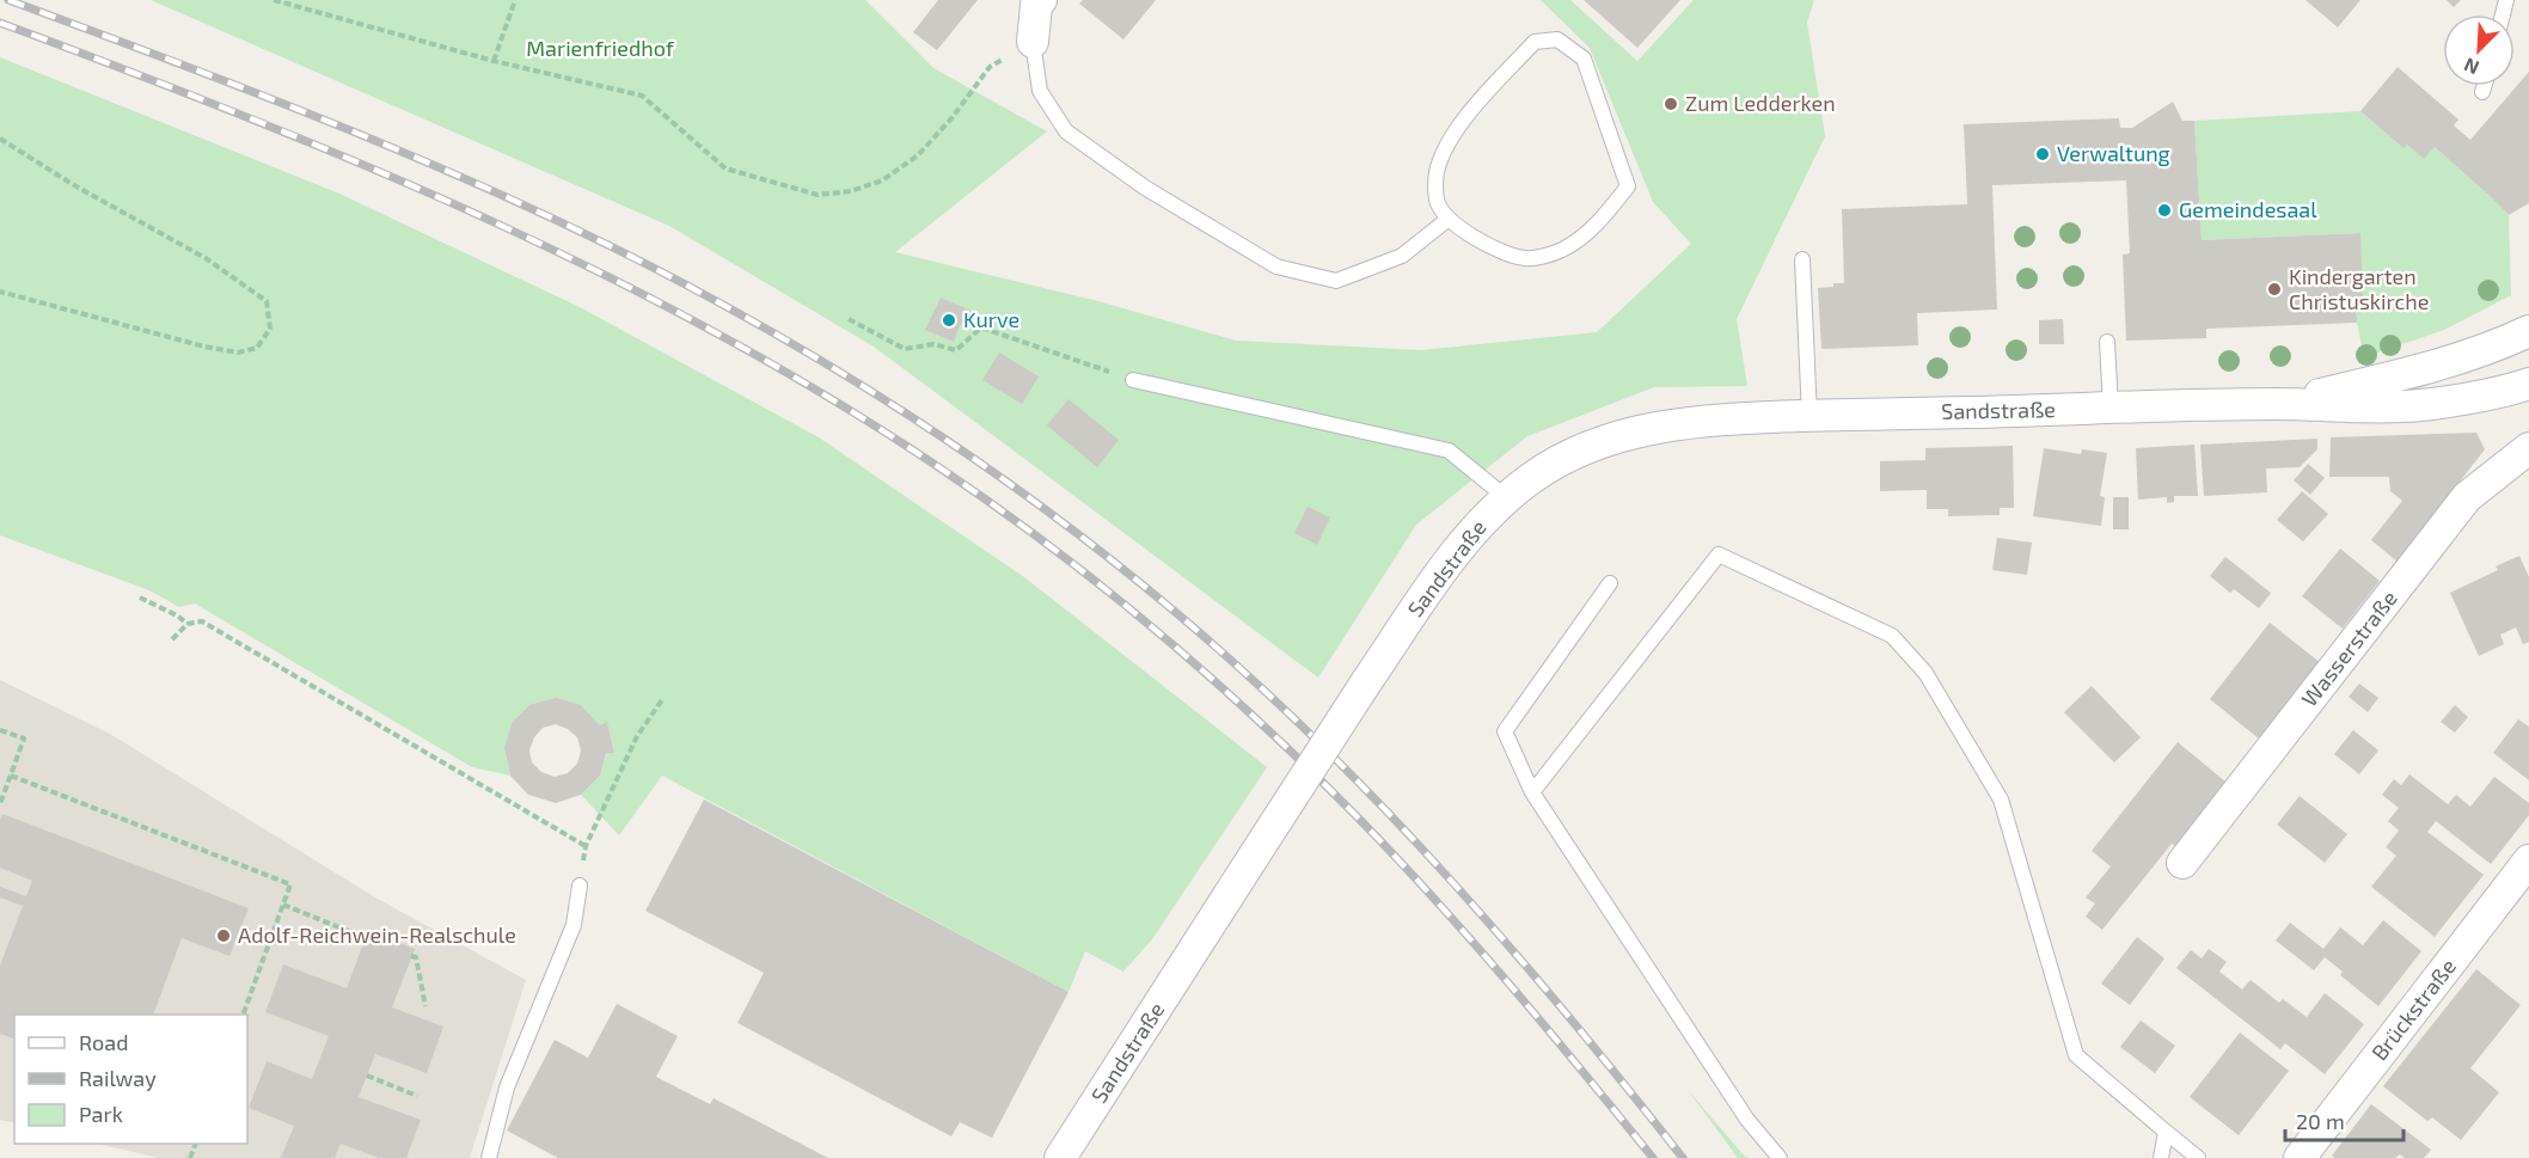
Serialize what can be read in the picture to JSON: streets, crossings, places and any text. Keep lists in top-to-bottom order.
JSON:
{
  "streets": {
    "street": ["Sandstraße", "Wasserstraße", "Brückstraße"]
  },
  "parks": ["Marienfriedhof"],
  "places": [
    "Zum Ledderken",
    "Verwaltung",
    "Gemeindesaal",
    "Kindergarten Christuskirche",
    "Kurve",
    "Adolf-Reichwein-Realschule"
  ],
  "legend": ["Road", "Railway", "Park"],
  "scale_bar": "20 m",
  "north": "bottom left"
}
